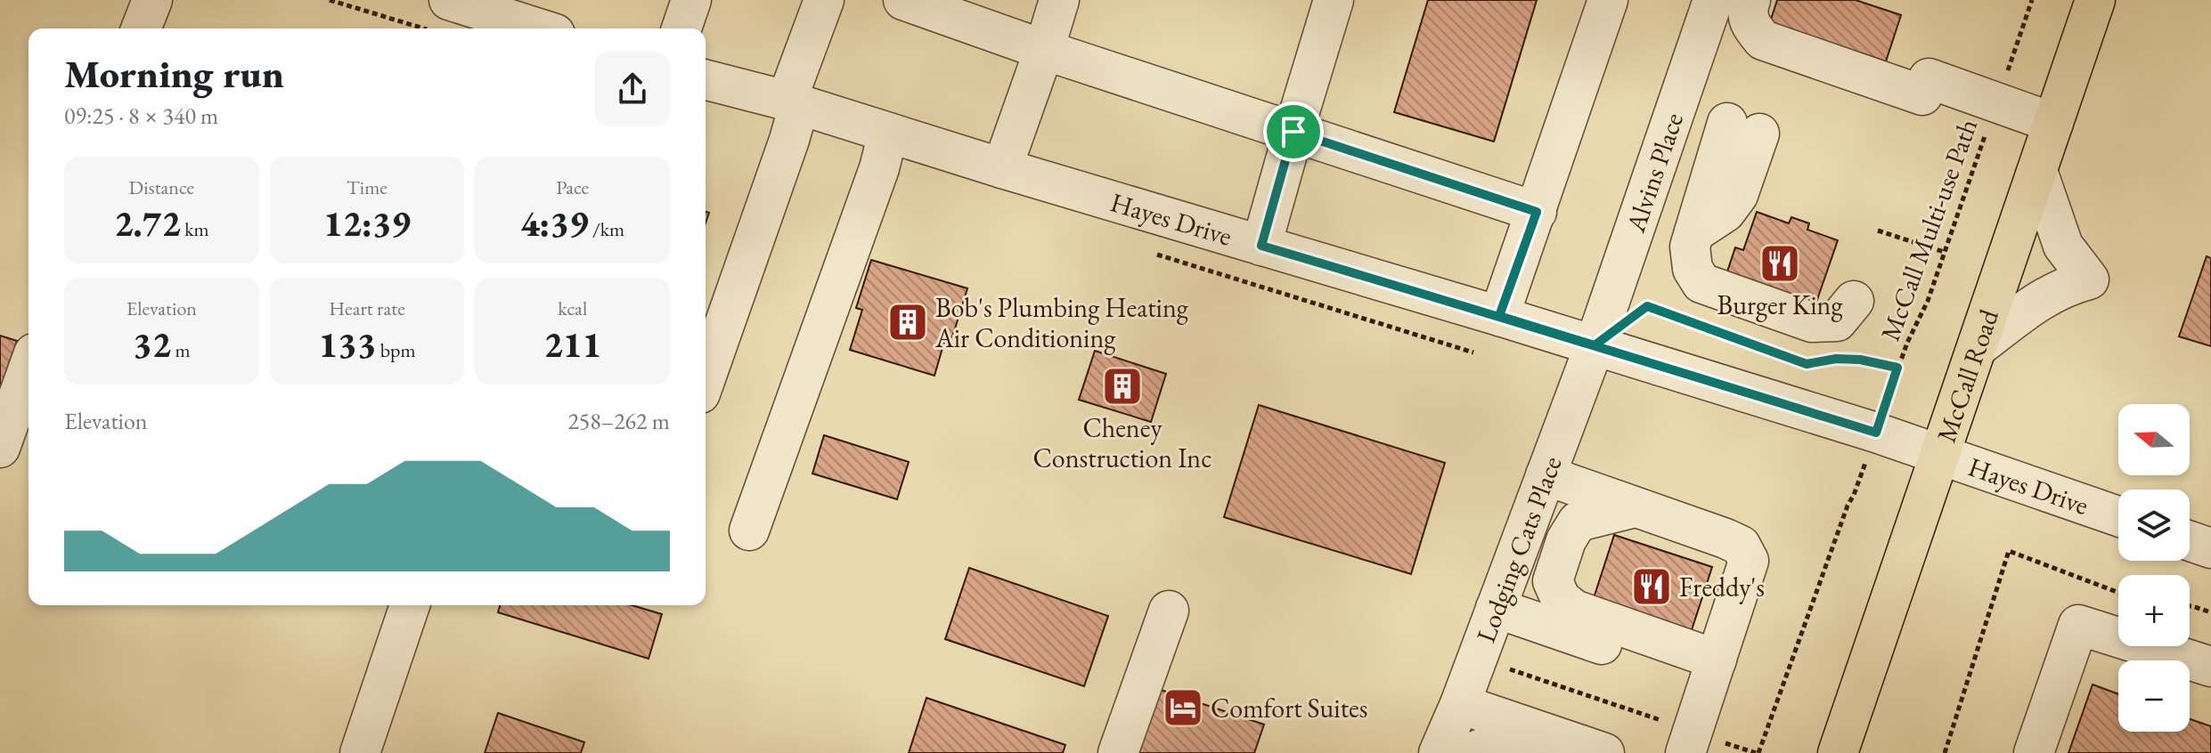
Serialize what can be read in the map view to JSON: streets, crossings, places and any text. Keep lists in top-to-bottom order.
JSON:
{
  "streets": {
    "main road": ["McCall Road"],
    "street": ["Alvins Place", "Hayes Drive", "Lodging Cats Place"],
    "path": ["McCall Multi-use Path"]
  },
  "crossings": [
    ["Alvins Place", "Hayes Drive"],
    ["Alvins Place", "Lodging Cats Place"],
    ["Hayes Drive", "McCall Multi-use Path"],
    ["Hayes Drive", "McCall Road"],
    ["Hayes Drive", "Lodging Cats Place"]
  ],
  "places": {
    "restaurant": ["Burger King", "Freddy's"],
    "building": ["Bob's Plumbing Heating Air Conditioning", "Cheney Construction Inc"],
    "hotel": ["Comfort Suites"]
  },
  "north": "left",
  "page": {
    "heading": ["Morning run", "09:25 · 8 × 340 m"],
    "stats": [
      ["Distance", "2.72 km"],
      ["Time", "12:39"],
      ["Pace", "4:39 /km"],
      ["Elevation", "32 m"],
      ["Heart rate", "133 bpm"],
      ["kcal", "211"]
    ],
    "chart": ["Elevation", "258–262 m"],
    "map_buttons": ["+", "−"]
  }
}
